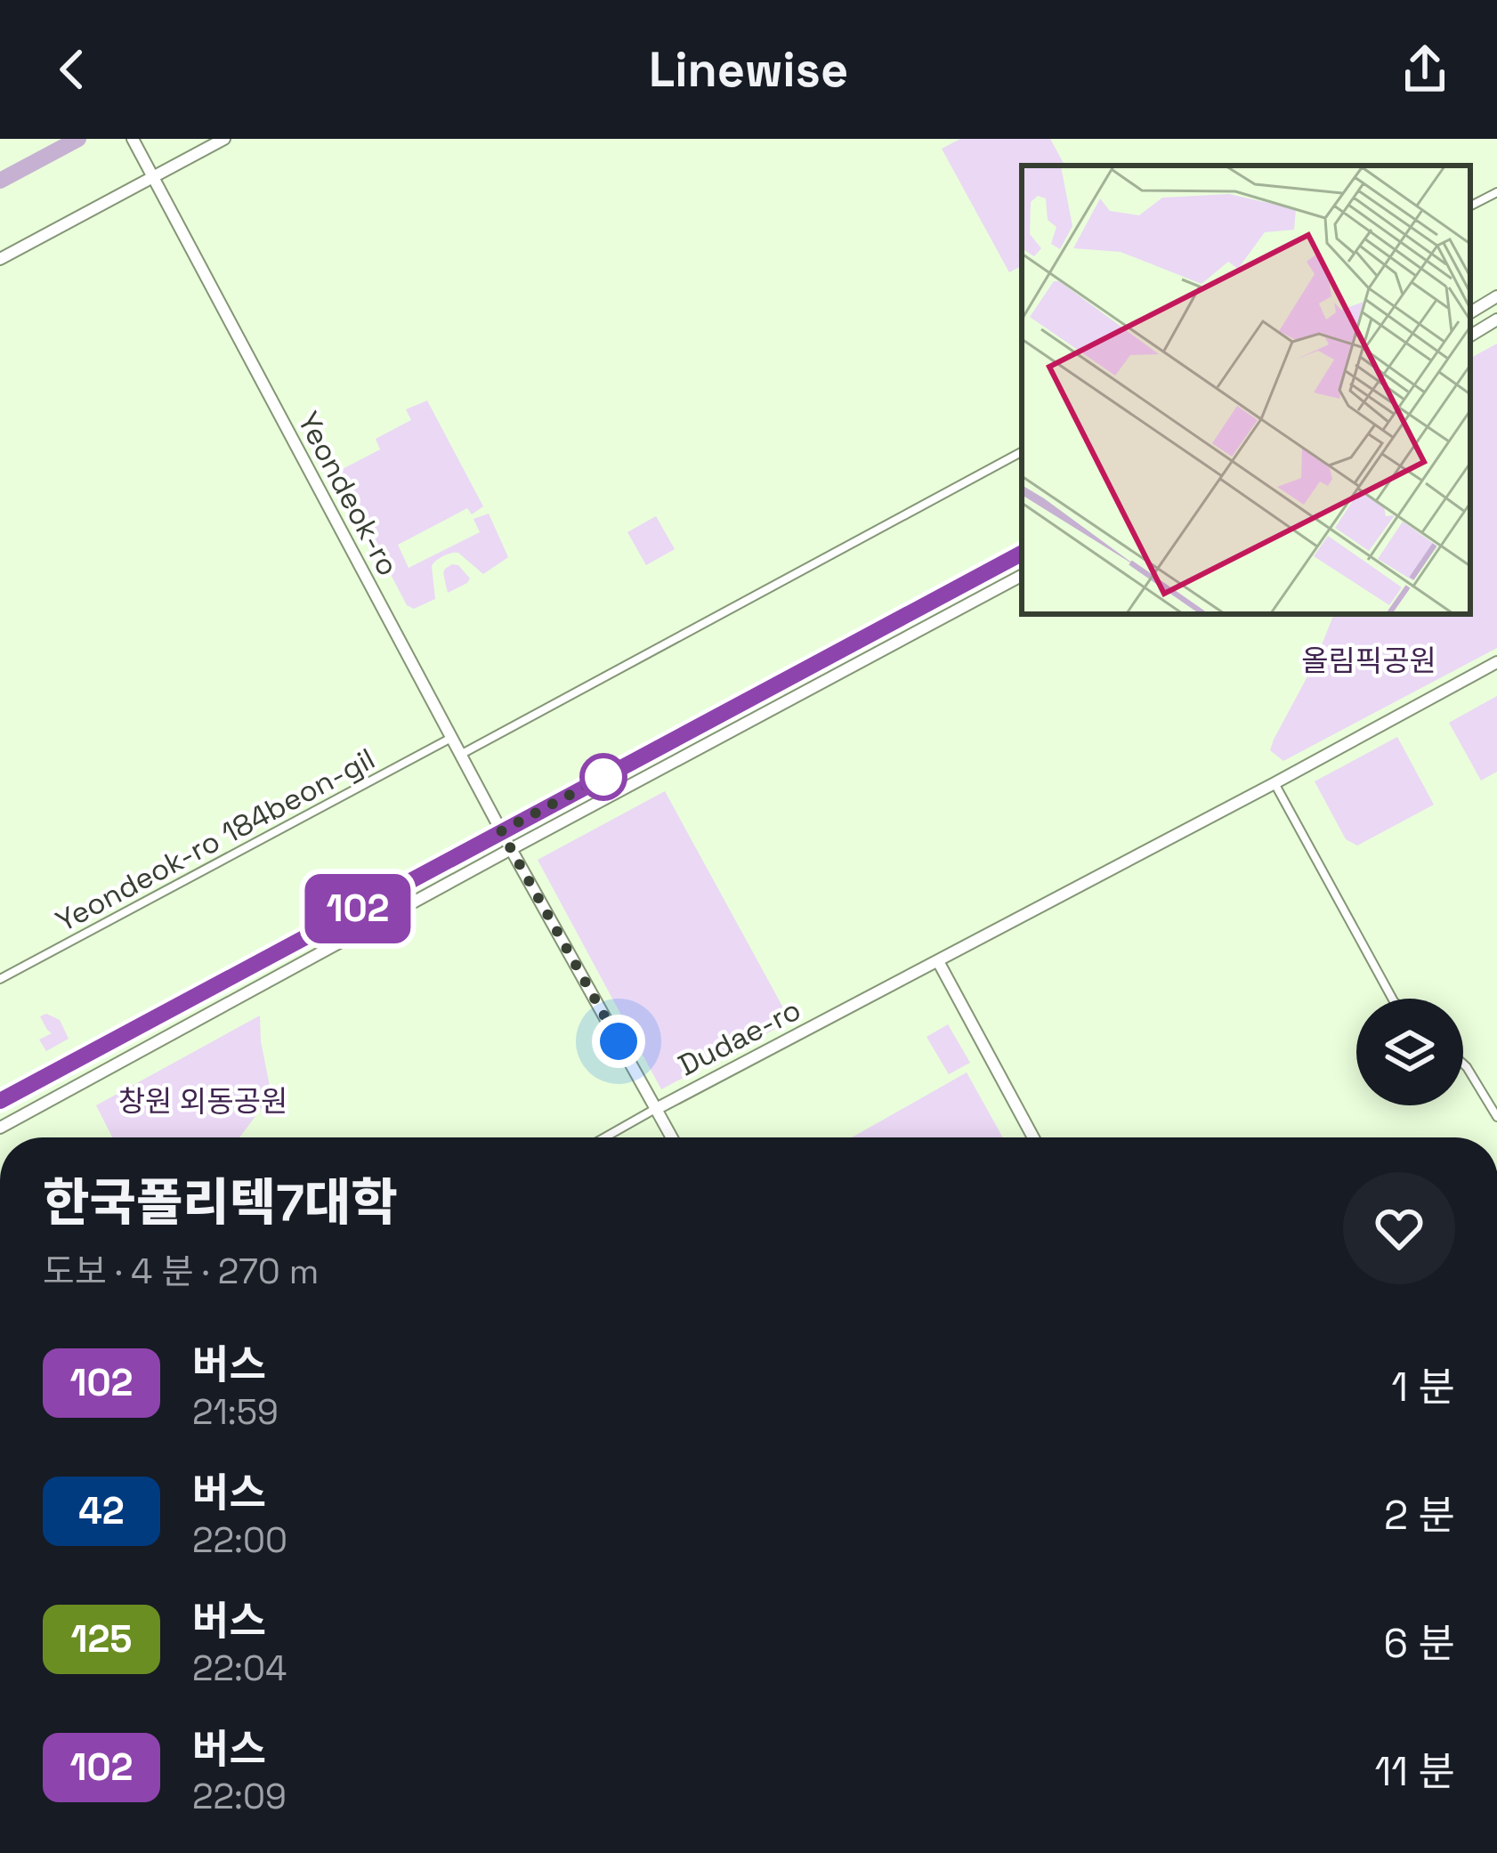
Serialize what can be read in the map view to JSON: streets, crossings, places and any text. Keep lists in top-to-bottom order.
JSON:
{
  "streets": {
    "street": ["Yeondeok-ro", "Yeondeok-ro 184beon-gil", "Dudae-ro"]
  },
  "crossings": [
    ["Yeondeok-ro", "Yeondeok-ro 184beon-gil"],
    ["Yeondeok-ro", "Dudae-ro"]
  ],
  "parks": ["올림픽공원", "창원 외동공원"],
  "lines": ["bus line 102"],
  "page": {
    "header": "Linewise",
    "on_map": "102",
    "heading": ["한국폴리텍7대학", "도보 · 4 분 · 270 m"],
    "list": [
      {
        "mark": "102",
        "name": "버스",
        "note": "21:59",
        "value": "1 분"
      },
      {
        "mark": "42",
        "name": "버스",
        "note": "22:00",
        "value": "2 분"
      },
      {
        "mark": "125",
        "name": "버스",
        "note": "22:04",
        "value": "6 분"
      },
      {
        "mark": "102",
        "name": "버스",
        "note": "22:09",
        "value": "11 분"
      }
    ]
  }
}
